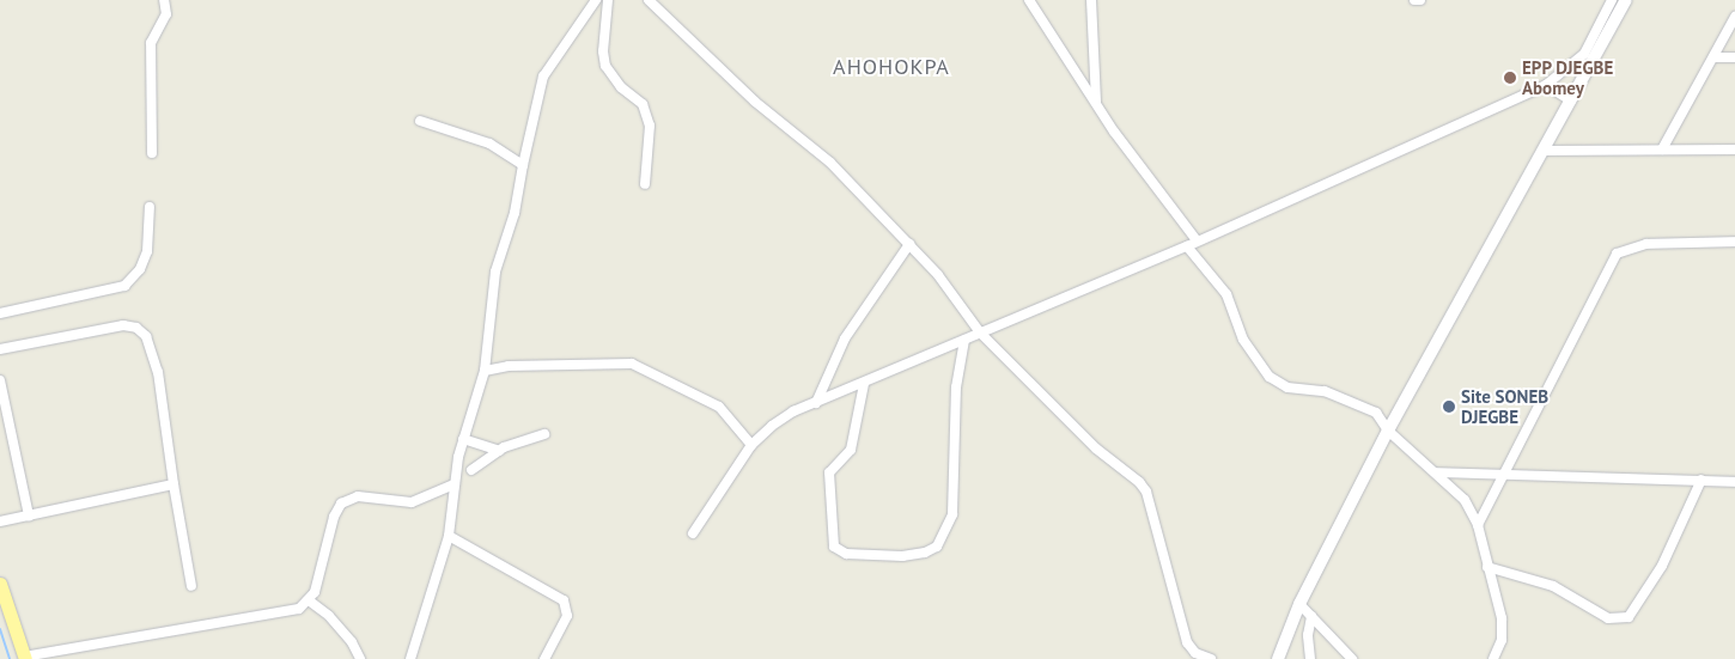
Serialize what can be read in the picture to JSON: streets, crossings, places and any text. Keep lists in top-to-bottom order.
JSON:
{
  "districts": ["AHOHOKPA"],
  "places": ["EPP DJEGBE Abomey", "Site SONEB DJEGBE"]
}
